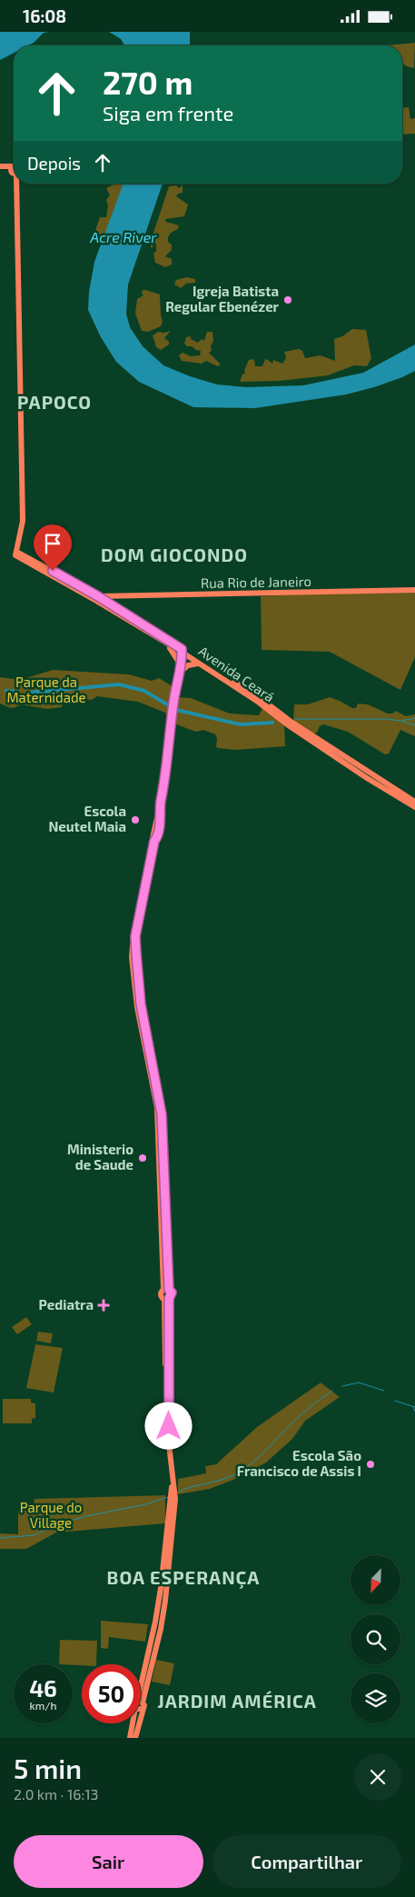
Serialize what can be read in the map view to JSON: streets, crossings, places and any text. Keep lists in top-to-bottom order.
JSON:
{
  "streets": {
    "main road": ["Rua Rio de Janeiro", "Avenida Ceará"]
  },
  "crossings": [
    ["Rua Rio de Janeiro", "Avenida Ceará"]
  ],
  "districts": [
    "PAPOCO",
    "DOM GIOCONDO",
    "BOA ESPERANÇA",
    "JARDIM AMÉRICA"
  ],
  "water": ["Acre River"],
  "parks": ["Parque da Maternidade", "Parque do Village"],
  "places": {
    "other": [
      "Igreja Batista Regular Ebenézer",
      "Escola Neutel Maia",
      "Ministerio de Saude",
      "Escola São Francisco de Assis I"
    ],
    "health": ["Pediatra"]
  },
  "north": "bottom left",
  "page": {
    "status": "16:08",
    "turn": ["270 m", "Siga em frente"],
    "then": "Depois",
    "speed": "46 km/h",
    "limit": "50",
    "heading": ["5 min", "2.0 km · 16:13"],
    "buttons": ["Sair", "Compartilhar"]
  }
}
